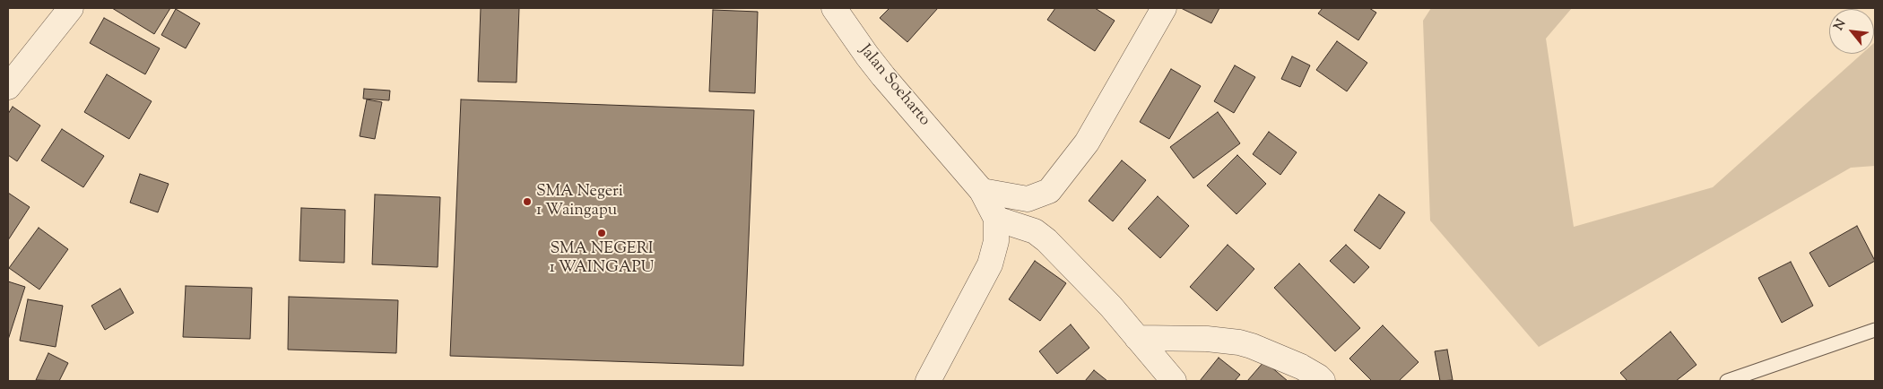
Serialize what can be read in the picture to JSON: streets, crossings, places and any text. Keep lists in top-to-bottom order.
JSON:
{
  "streets": {
    "street": ["Jalan Soeharto"]
  },
  "places": ["SMA Negeri 1 Waingapu", "SMA NEGERI 1 WAINGAPU"],
  "north": "top left"
}
